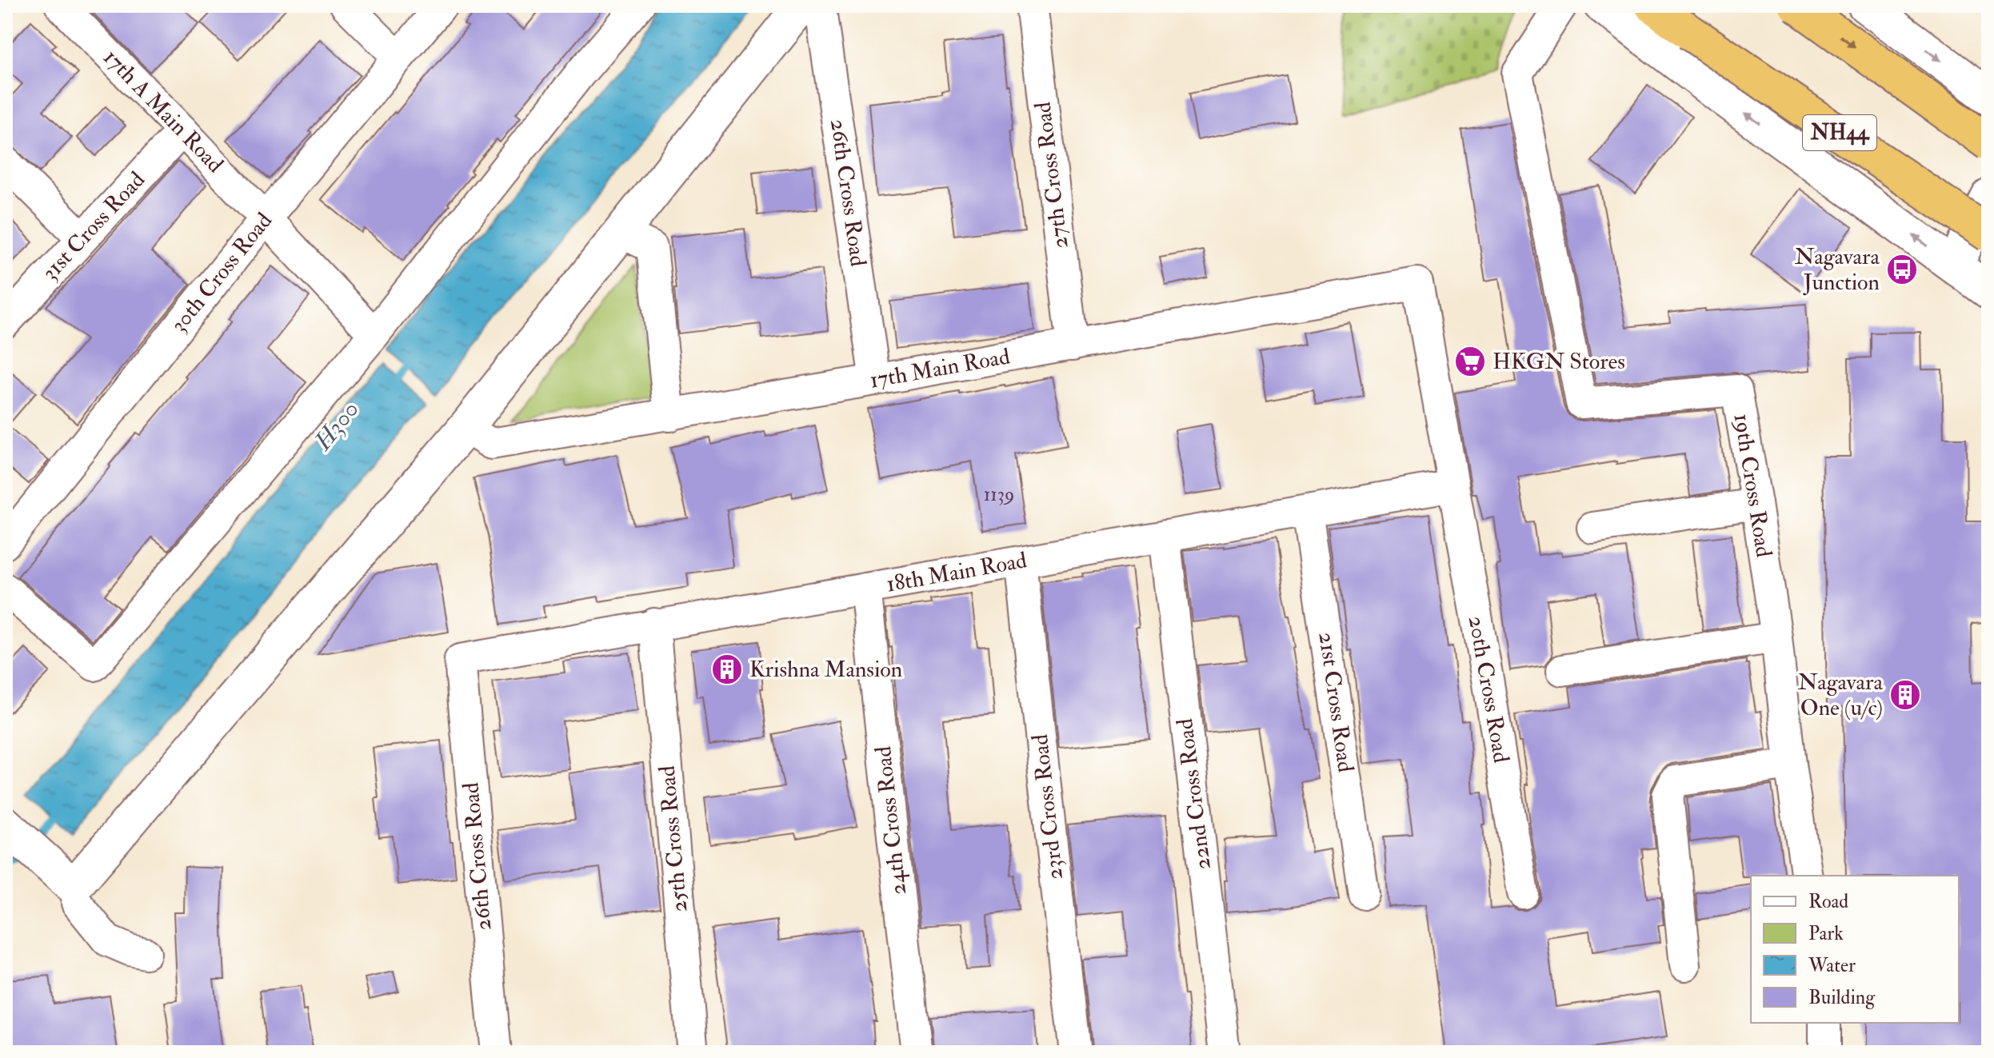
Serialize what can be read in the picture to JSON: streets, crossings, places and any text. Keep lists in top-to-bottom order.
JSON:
{
  "streets": {
    "highway": ["NH44"],
    "street": [
      "17th A Main Road",
      "27th Cross Road",
      "26th Cross Road",
      "31st Cross Road",
      "30th Cross Road",
      "17th Main Road",
      "19th Cross Road",
      "18th Main Road",
      "20th Cross Road",
      "21st Cross Road",
      "22nd Cross Road",
      "23rd Cross Road",
      "24th Cross Road",
      "25th Cross Road"
    ]
  },
  "crossings": [
    ["17th A Main Road", "31st Cross Road"],
    ["17th A Main Road", "30th Cross Road"],
    ["27th Cross Road", "17th Main Road"],
    ["26th Cross Road", "17th Main Road"],
    ["26th Cross Road", "18th Main Road"],
    ["17th Main Road", "20th Cross Road"],
    ["18th Main Road", "20th Cross Road"],
    ["18th Main Road", "21st Cross Road"],
    ["18th Main Road", "22nd Cross Road"],
    ["18th Main Road", "23rd Cross Road"],
    ["18th Main Road", "24th Cross Road"],
    ["18th Main Road", "25th Cross Road"]
  ],
  "water": ["H300"],
  "places": {
    "bus stop": ["Nagavara Junction"],
    "supermarket": ["HKGN Stores"],
    "building": ["Krishna Mansion", "Nagavara One (u/c)"]
  },
  "house_numbers": ["1139"],
  "legend": [
    "Road",
    "Park",
    "Water",
    "Building"
  ]
}
